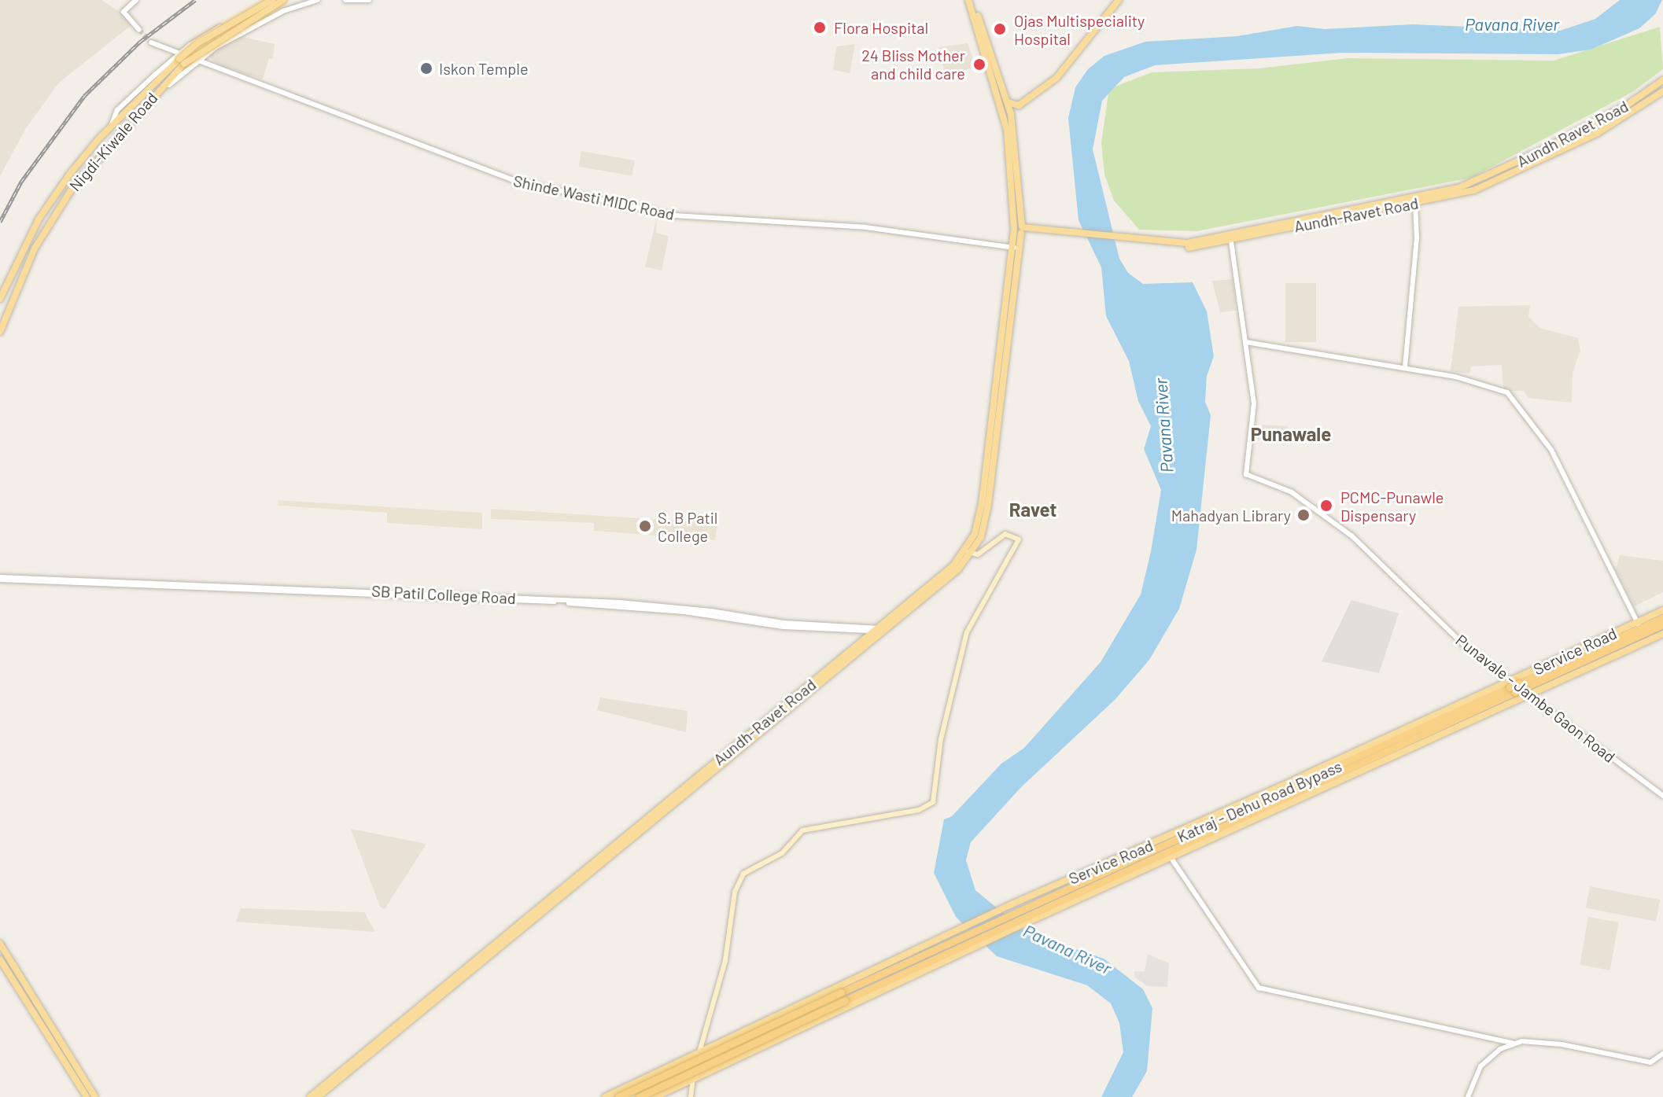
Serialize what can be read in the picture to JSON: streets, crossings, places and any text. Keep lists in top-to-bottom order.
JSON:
{
  "streets": {
    "highway": ["Katraj - Dehu Road Bypass"],
    "main road": [
      "Aundh Ravet Road",
      "Nigdi-Kiwale Road",
      "Aundh-Ravet Road",
      "Service Road"
    ],
    "street": ["Shinde Wasti MIDC Road", "SB Patil College Road", "Punavale - Jambe Gaon Road"]
  },
  "crossings": [
    ["Aundh Ravet Road", "Aundh-Ravet Road"],
    ["Shinde Wasti MIDC Road", "Aundh-Ravet Road"],
    ["Aundh-Ravet Road", "SB Patil College Road"],
    ["Aundh-Ravet Road", "Punavale - Jambe Gaon Road"],
    ["Service Road", "Punavale - Jambe Gaon Road"],
    ["Service Road", "Katraj - Dehu Road Bypass"],
    ["Punavale - Jambe Gaon Road", "Katraj - Dehu Road Bypass"]
  ],
  "districts": ["Punawale", "Ravet"],
  "water": ["Pavana River"],
  "places": [
    "Flora Hospital",
    "Ojas Multispeciality Hospital",
    "24 Bliss Mother and child care",
    "Iskon Temple",
    "PCMC-Punawle Dispensary",
    "Mahadyan Library",
    "S. B Patil College"
  ]
}
